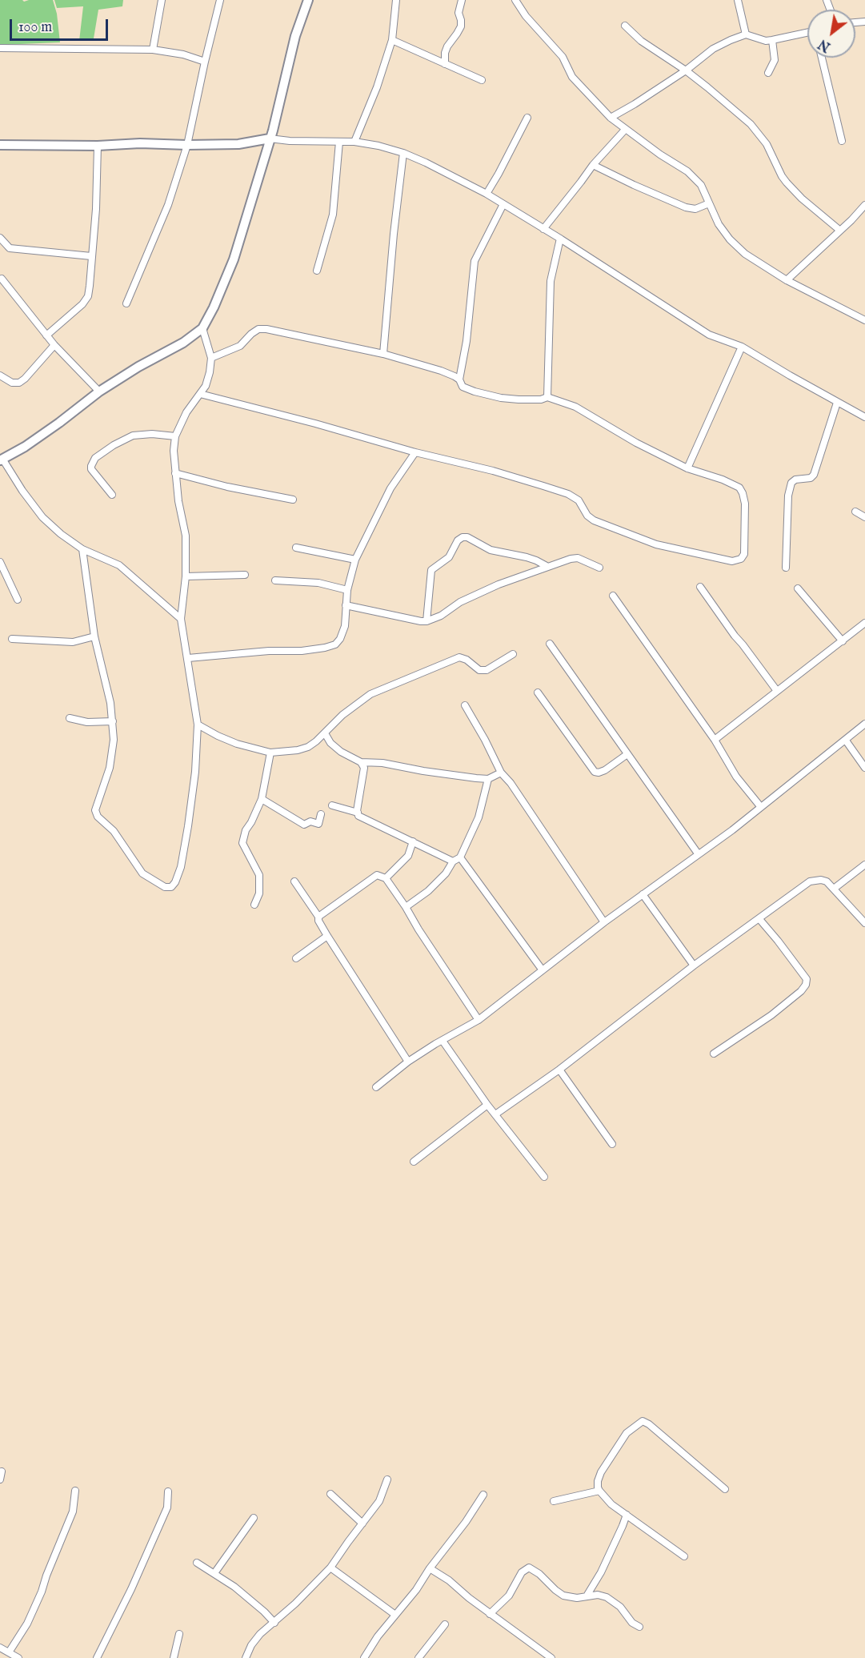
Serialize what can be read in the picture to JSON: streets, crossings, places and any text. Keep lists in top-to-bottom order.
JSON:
{
  "scale_bar": "100 m",
  "north": "bottom left"
}
